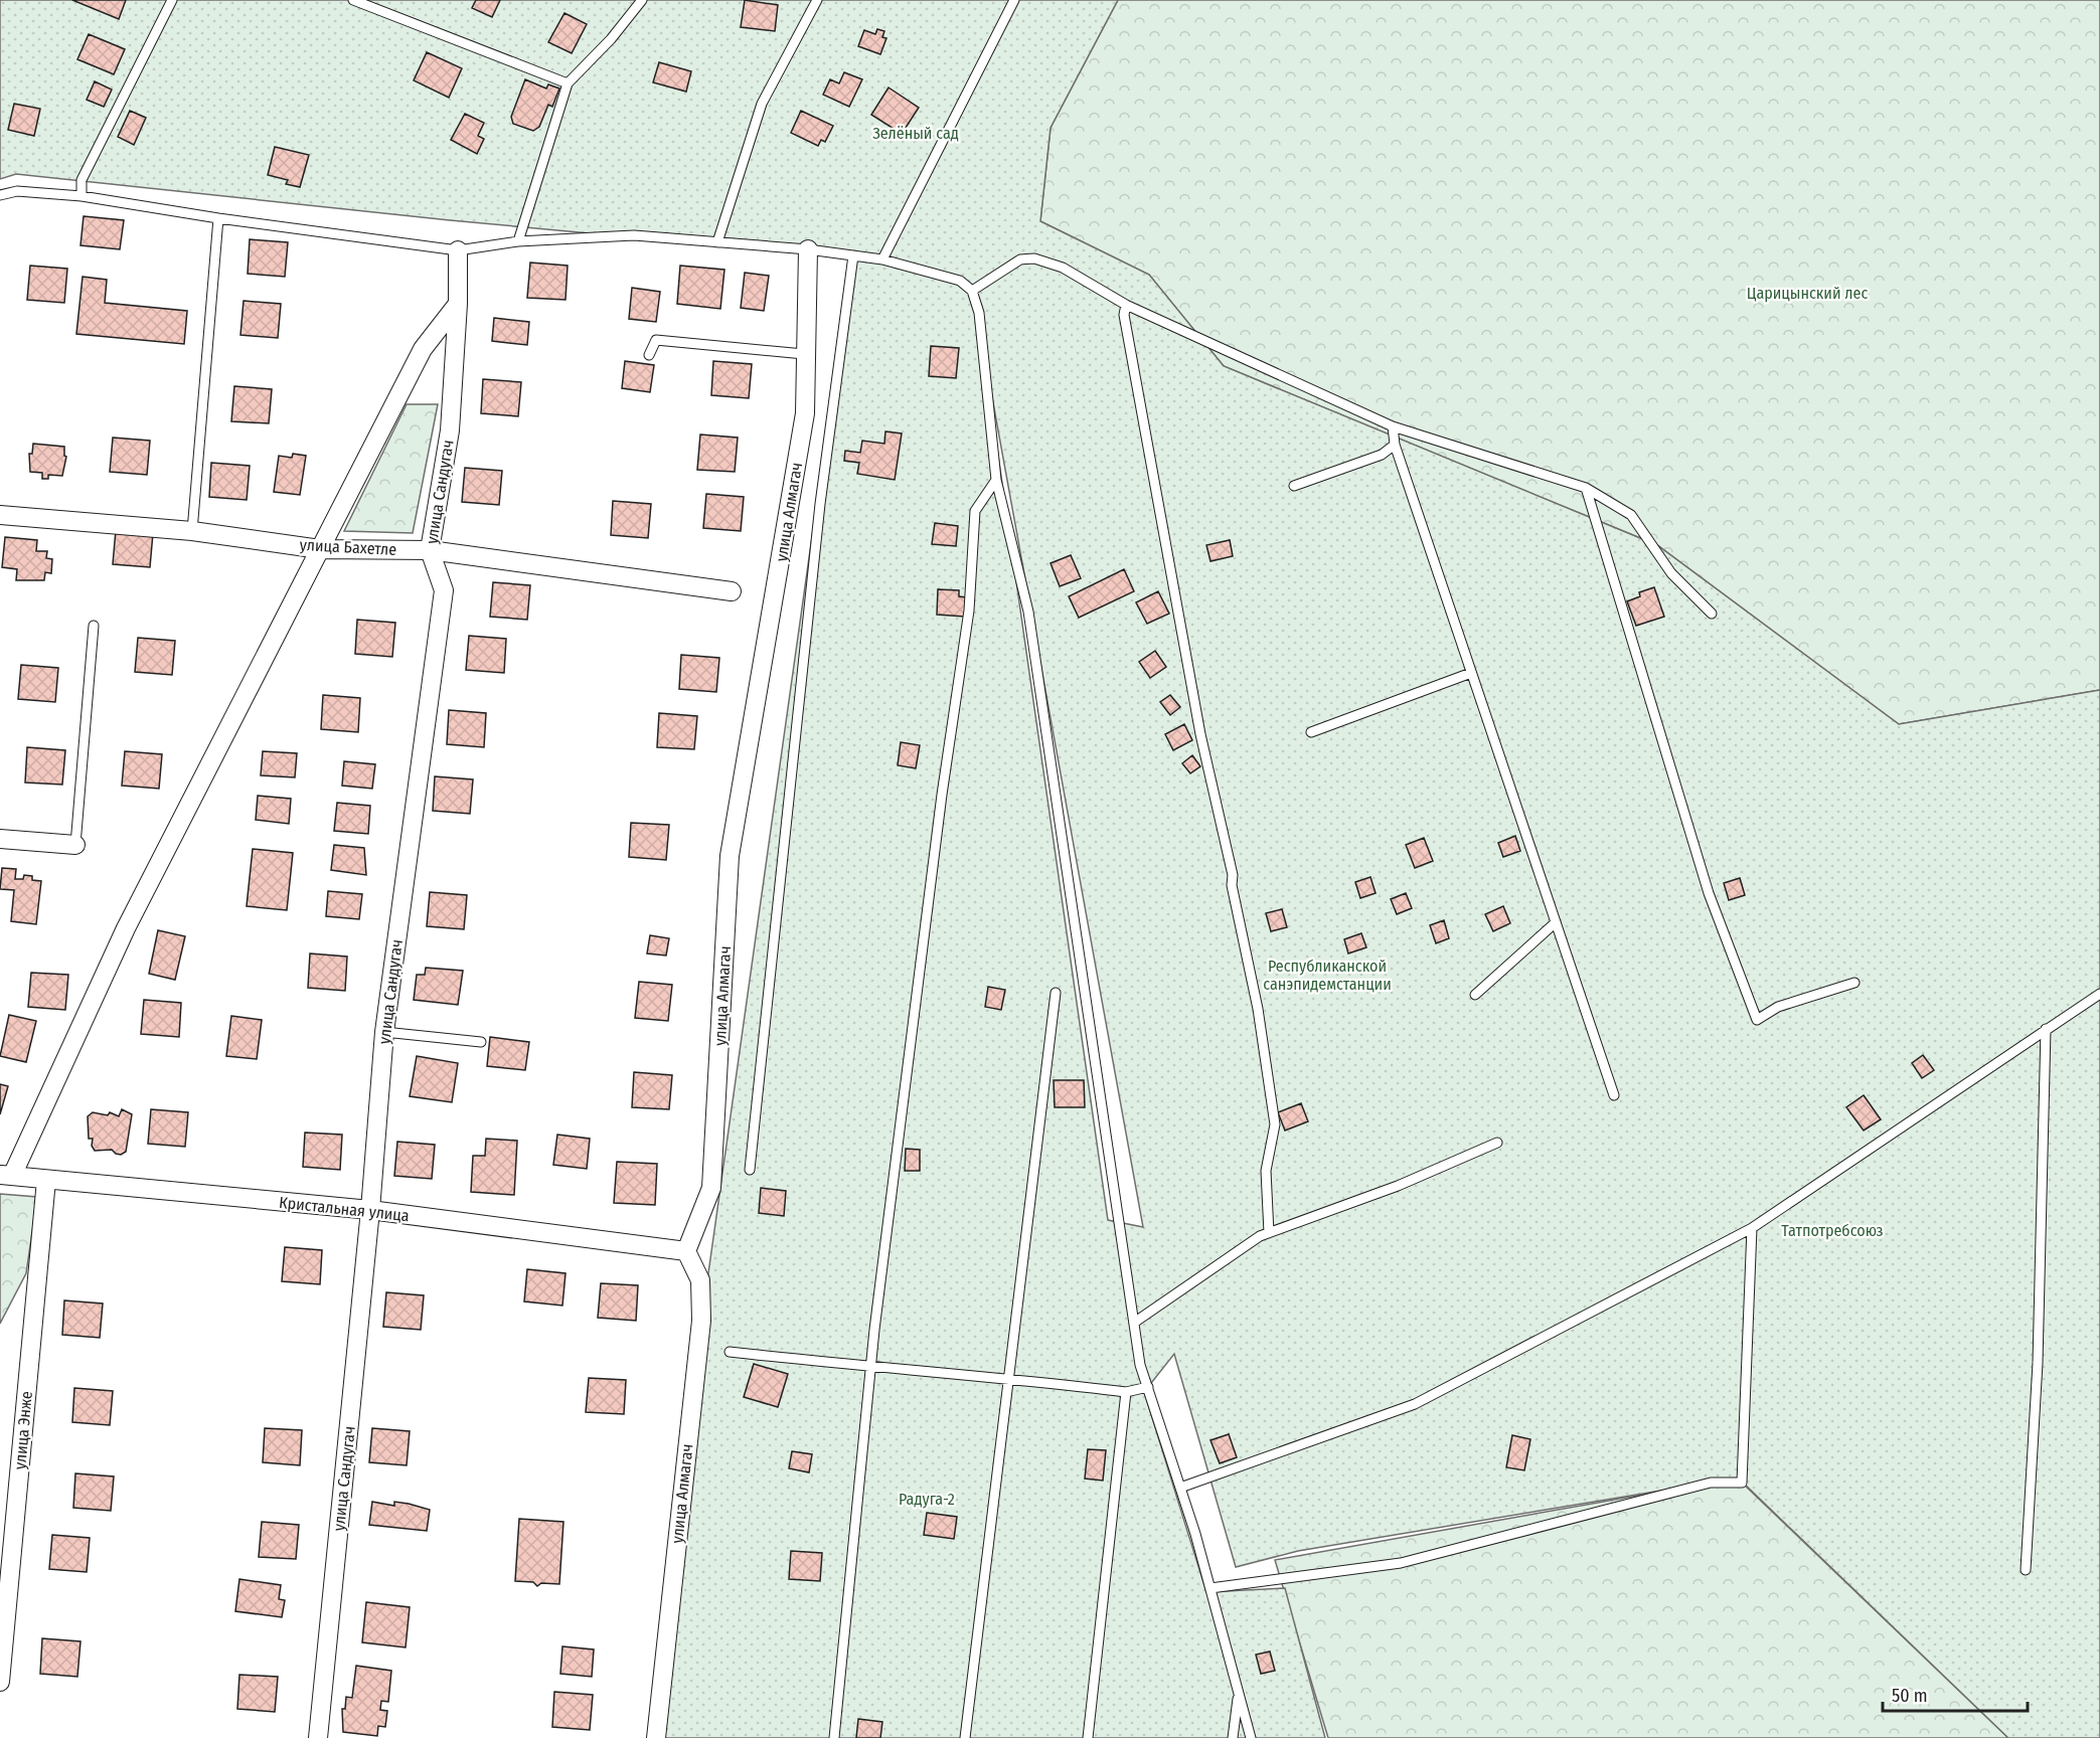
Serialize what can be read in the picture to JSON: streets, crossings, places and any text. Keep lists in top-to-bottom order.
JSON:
{
  "streets": {
    "street": [
      "улица Сандугач",
      "улица Алмагач",
      "улица Бахетле",
      "Кристальная улица",
      "улица Энже"
    ]
  },
  "crossings": [
    ["улица Сандугач", "улица Бахетле"],
    ["улица Сандугач", "Кристальная улица"],
    ["улица Алмагач", "Кристальная улица"],
    ["Кристальная улица", "улица Энже"]
  ],
  "parks": [
    "Зелёный сад",
    "Царицынский лес",
    "Республиканской санэпидемстанции",
    "Татпотребсоюз",
    "Радуга-2"
  ],
  "scale_bar": "50 m"
}
